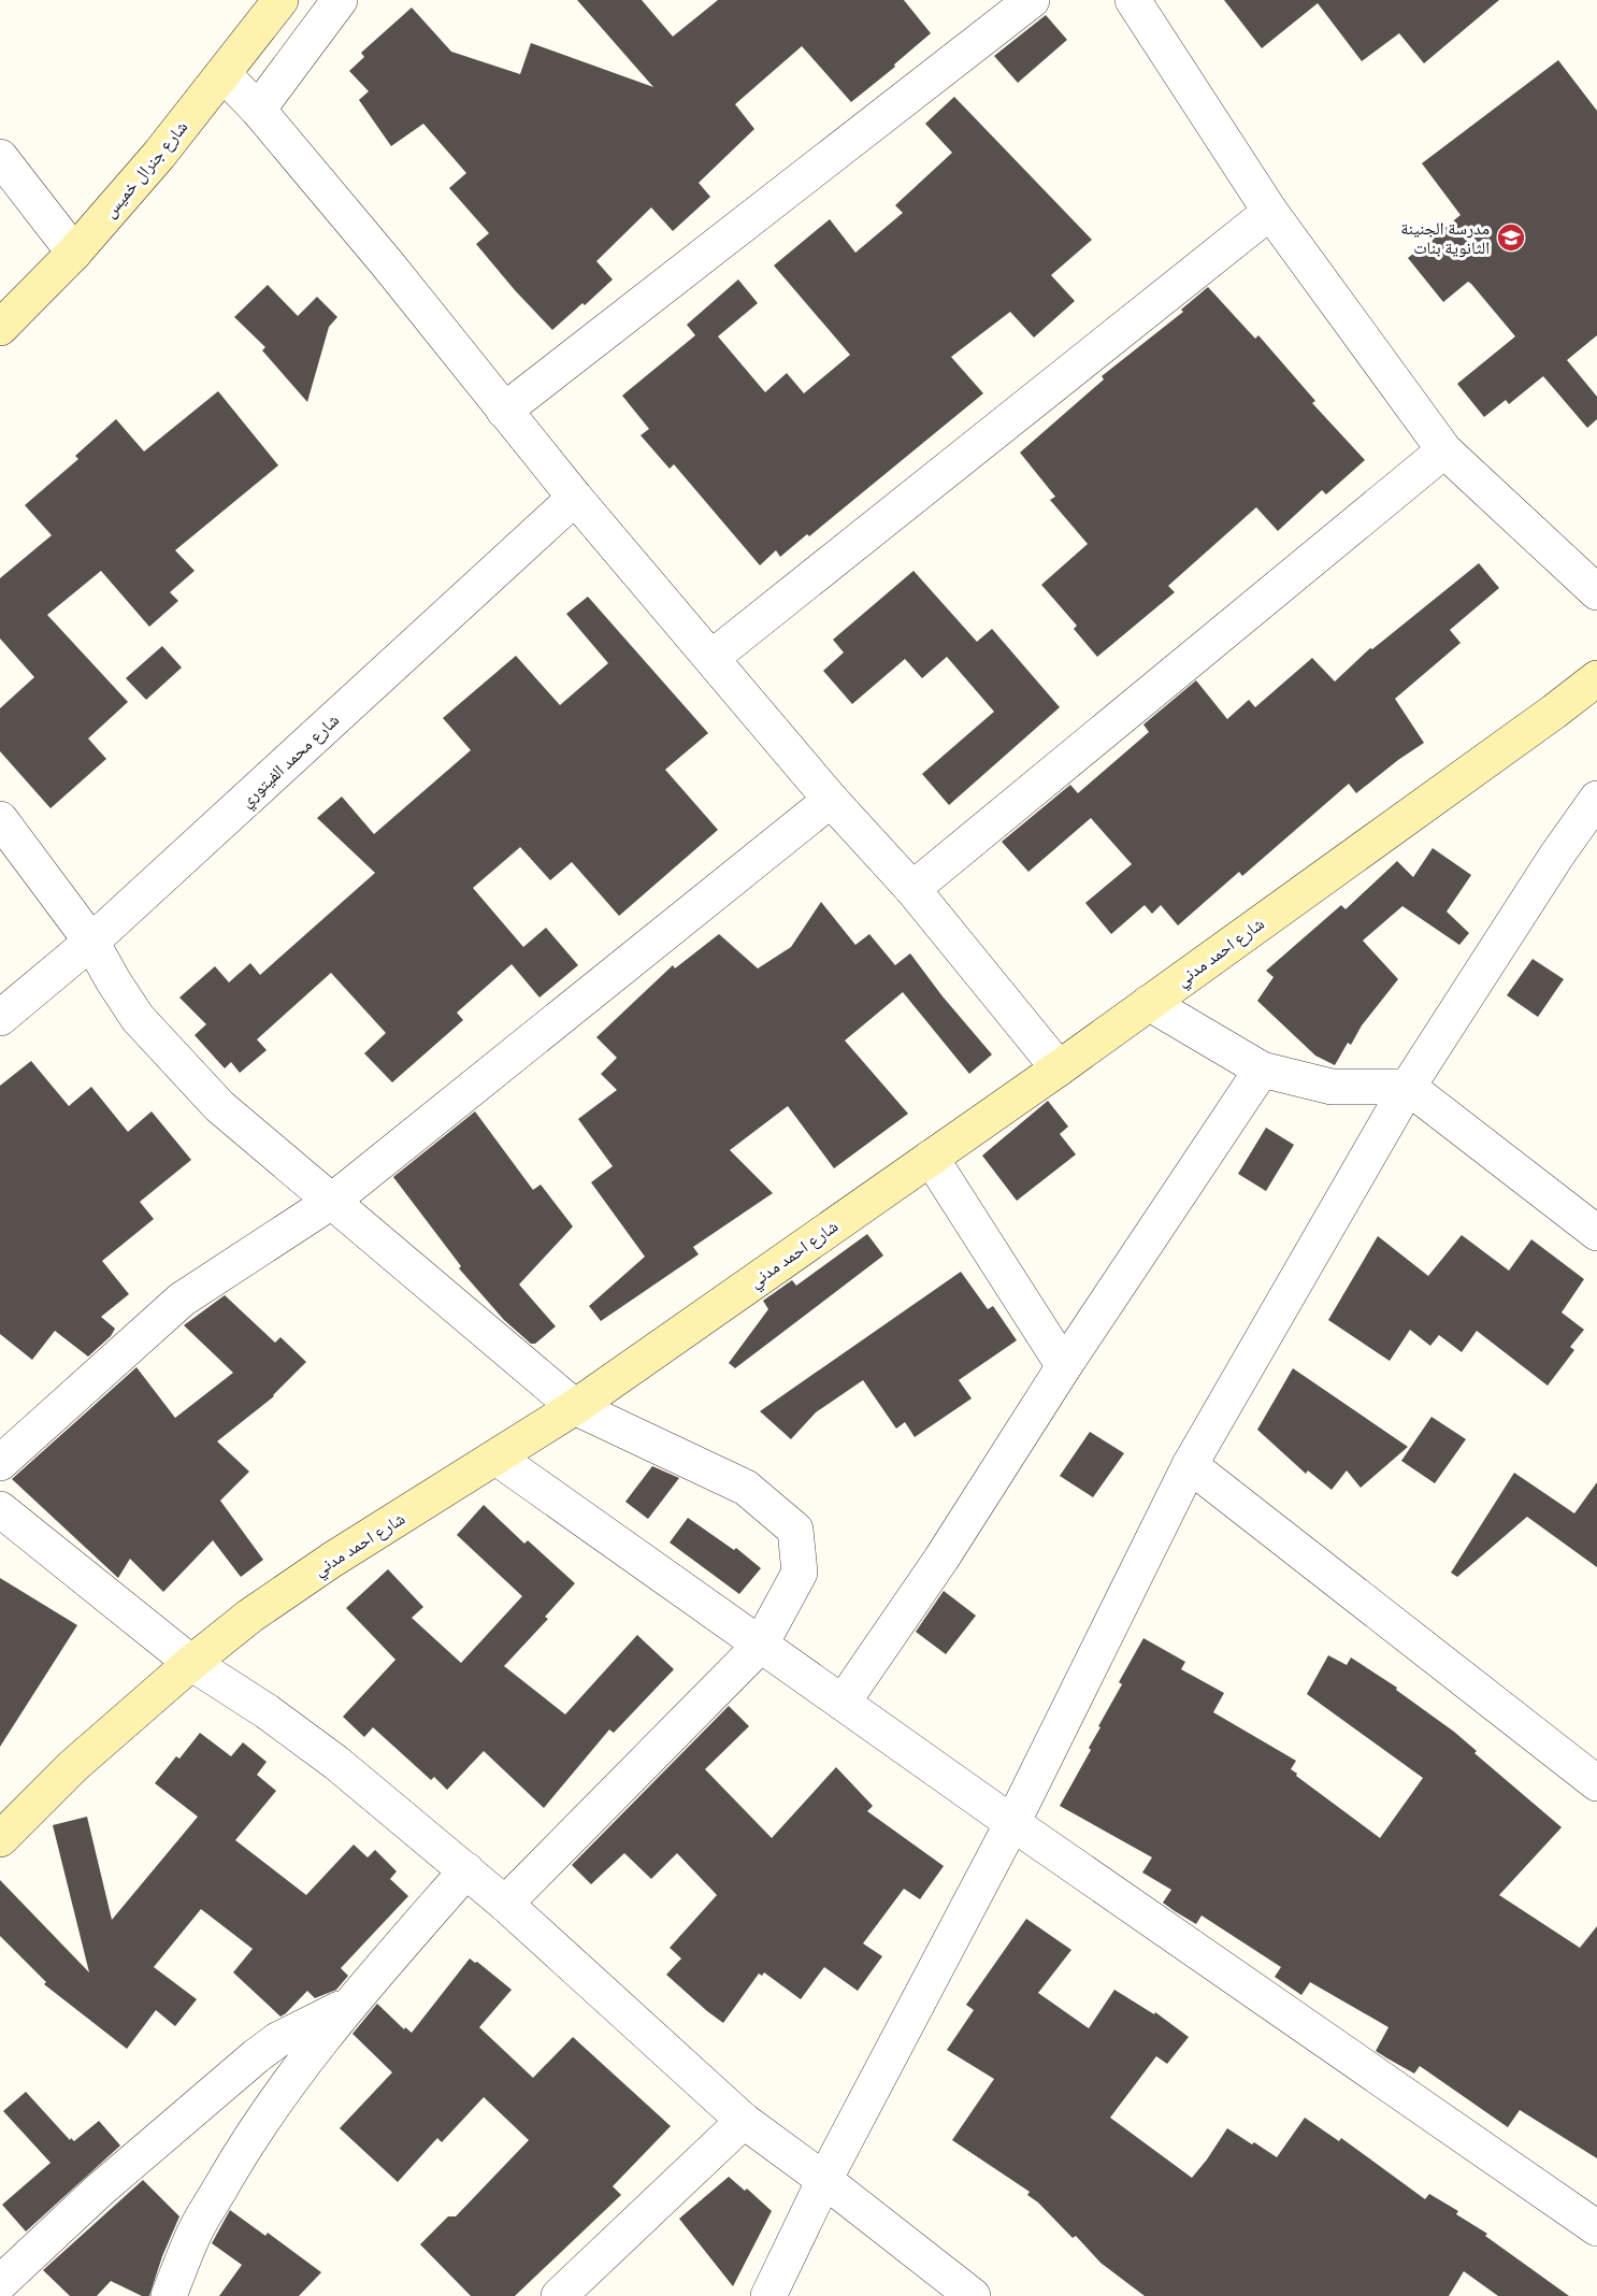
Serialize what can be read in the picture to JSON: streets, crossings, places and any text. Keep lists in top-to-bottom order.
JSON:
{
  "streets": {
    "street": ["شارع جنرال خميس", "شارع محمد الفيتوري", "شارع احمد مدني"]
  },
  "places": {
    "school or university": ["مدرسة الجنينة الثانوية بنات"]
  }
}
